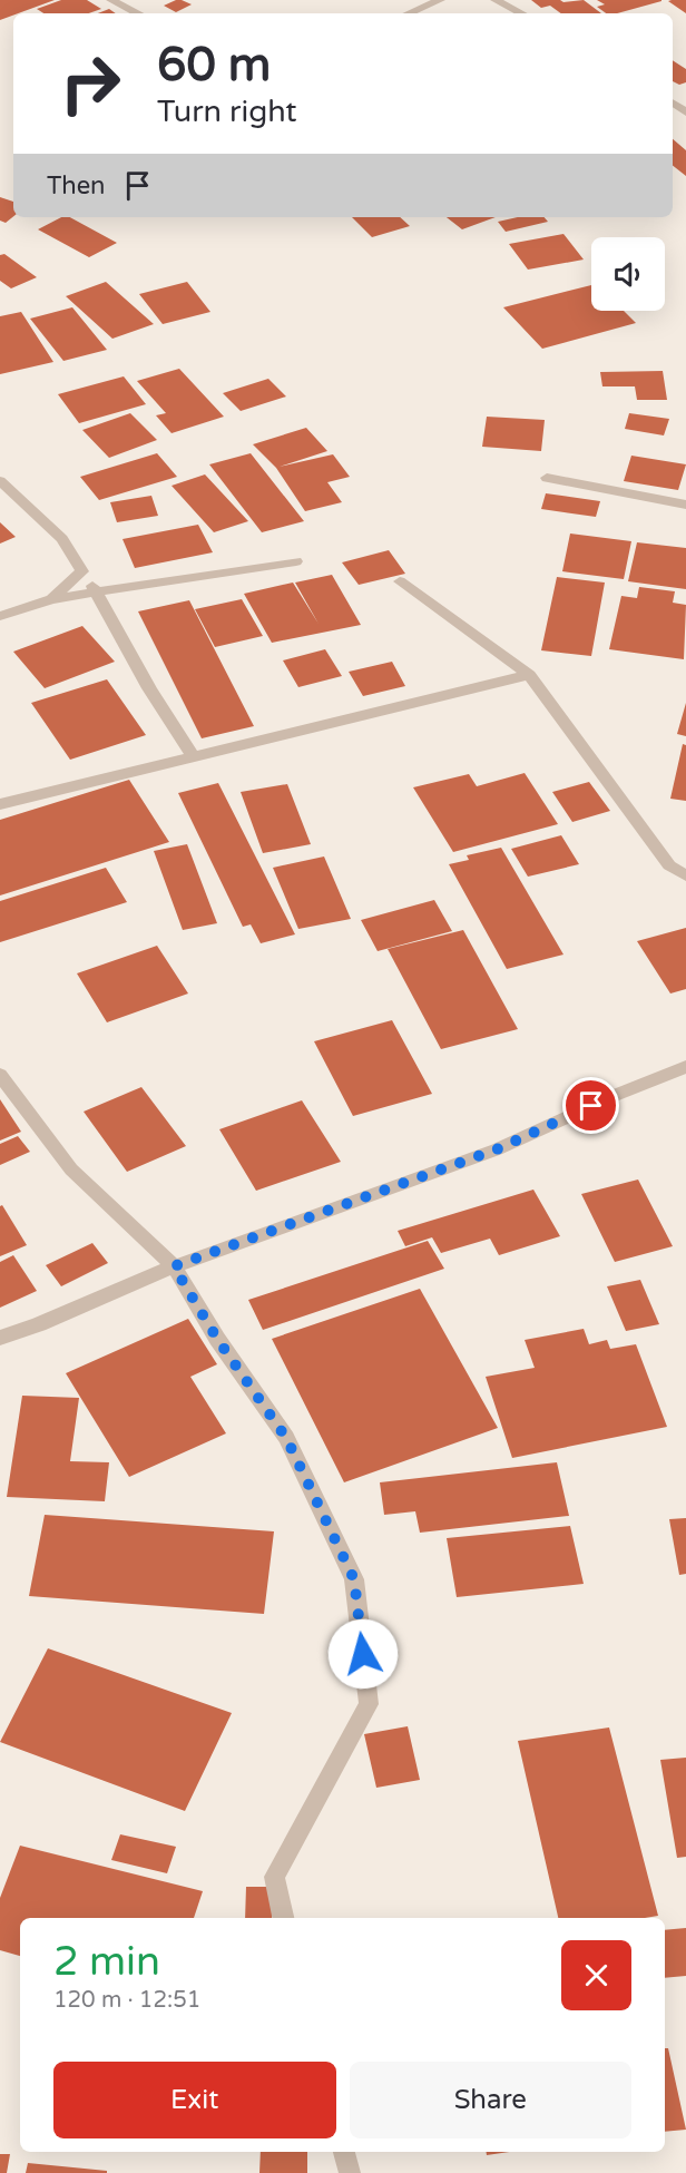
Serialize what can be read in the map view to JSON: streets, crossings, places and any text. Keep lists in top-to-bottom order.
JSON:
{
  "page": {
    "turn": ["60 m", "Turn right"],
    "then": "Then",
    "heading": ["2 min", "120 m · 12:51"],
    "buttons": ["Exit", "Share"]
  }
}
